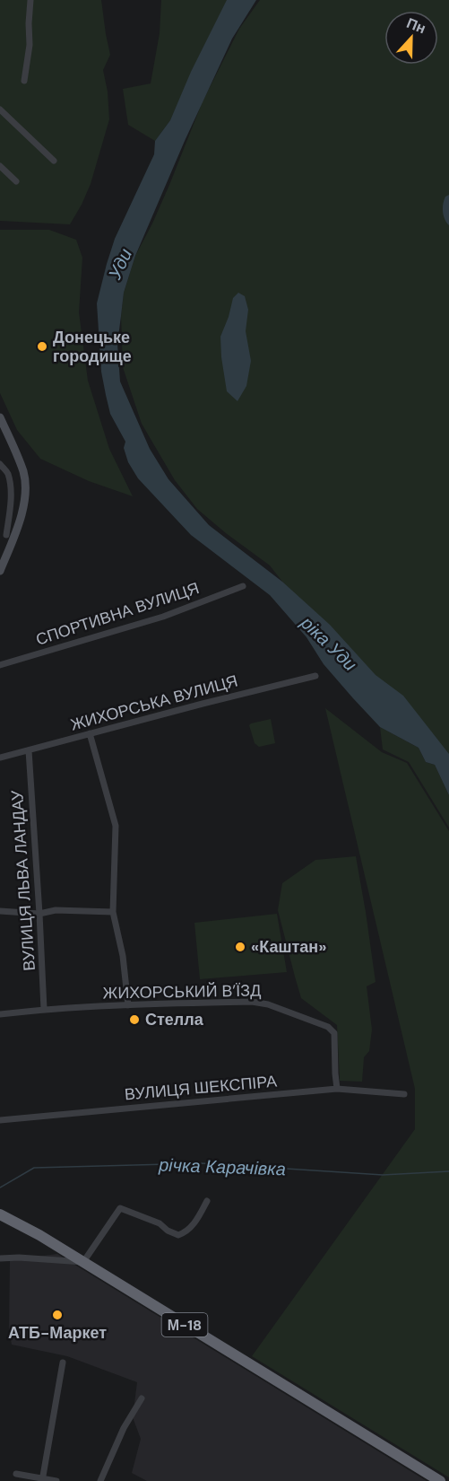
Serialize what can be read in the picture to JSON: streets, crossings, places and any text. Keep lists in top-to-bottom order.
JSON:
{
  "streets": {
    "highway": ["М-18"],
    "street": [
      "СПОРТИВНА ВУЛИЦЯ",
      "ЖИХОРСЬКА ВУЛИЦЯ",
      "ВУЛИЦЯ ЛЬВА ЛАНДАУ",
      "ЖИХОРСЬКИЙ В’ЇЗД",
      "ВУЛИЦЯ ШЕКСПІРА"
    ]
  },
  "crossings": [
    ["ЖИХОРСЬКА ВУЛИЦЯ", "ВУЛИЦЯ ЛЬВА ЛАНДАУ"],
    ["ВУЛИЦЯ ЛЬВА ЛАНДАУ", "ЖИХОРСЬКИЙ В’ЇЗД"],
    ["ЖИХОРСЬКИЙ В’ЇЗД", "ВУЛИЦЯ ШЕКСПІРА"]
  ],
  "water": ["Уди", "ріка Уди", "річка Карачівка"],
  "places": [
    "Донецьке городище",
    "«Каштан»",
    "Стелла",
    "АТБ-Маркет"
  ],
  "north": "top"
}
